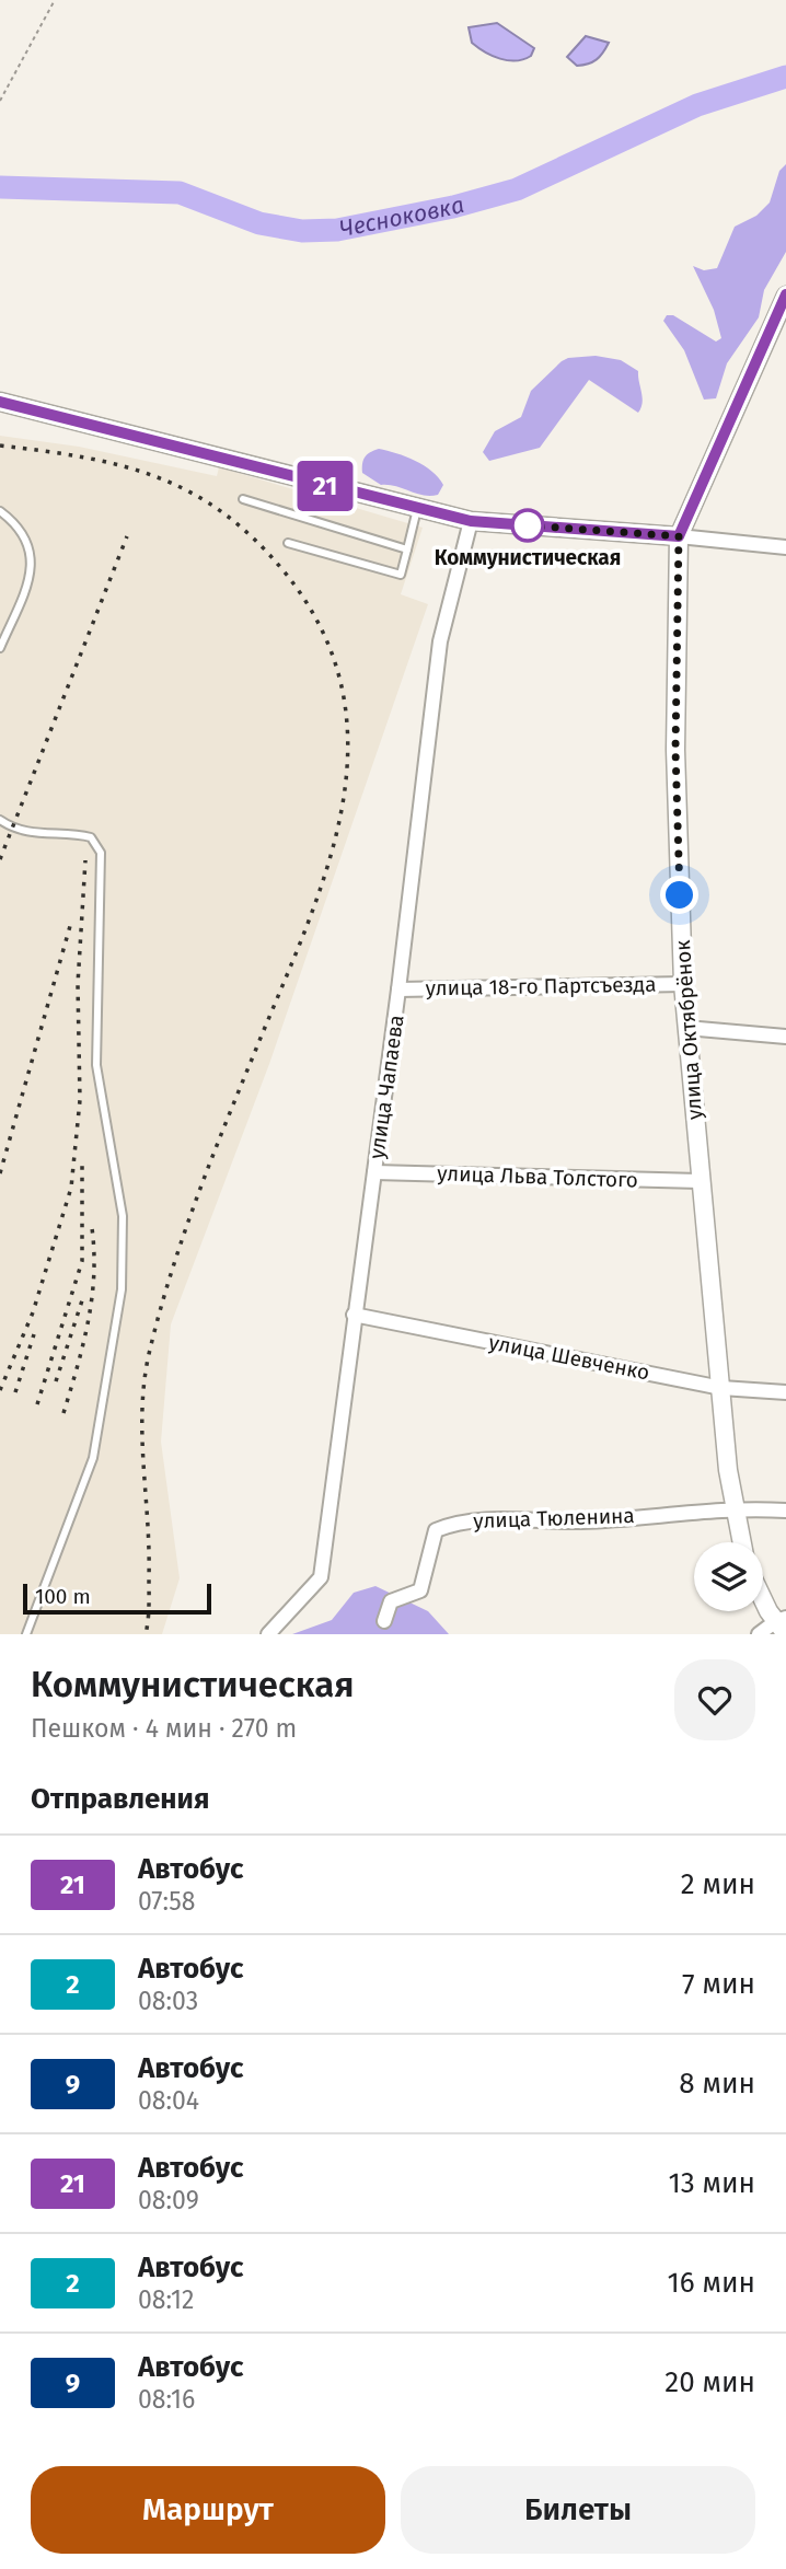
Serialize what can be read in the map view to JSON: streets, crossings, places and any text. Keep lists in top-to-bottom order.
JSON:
{
  "streets": {
    "street": [
      "улица 18-го Партсъезда",
      "улица Октябрёнок",
      "улица Чапаева",
      "улица Льва Толстого",
      "улица Шевченко",
      "улица Тюленина"
    ]
  },
  "crossings": [
    ["улица 18-го Партсъезда", "улица Октябрёнок"],
    ["улица 18-го Партсъезда", "улица Чапаева"],
    ["улица Октябрёнок", "улица Льва Толстого"],
    ["улица Октябрёнок", "улица Шевченко"],
    ["улица Октябрёнок", "улица Тюленина"],
    ["улица Чапаева", "улица Льва Толстого"],
    ["улица Чапаева", "улица Шевченко"]
  ],
  "water": ["Чесноковка"],
  "places": ["Коммунистическая"],
  "lines": ["bus line 21"],
  "scale_bar": "100 m",
  "page": {
    "on_map": "21",
    "scale": "100 m",
    "heading": [
      ["Коммунистическая", "Пешком · 4 мин · 270 m"],
      "Отправления"
    ],
    "list": [
      {
        "mark": "21",
        "name": "Автобус",
        "note": "07:58",
        "value": "2 мин"
      },
      {
        "mark": "2",
        "name": "Автобус",
        "note": "08:03",
        "value": "7 мин"
      },
      {
        "mark": "9",
        "name": "Автобус",
        "note": "08:04",
        "value": "8 мин"
      },
      {
        "mark": "21",
        "name": "Автобус",
        "note": "08:09",
        "value": "13 мин"
      },
      {
        "mark": "2",
        "name": "Автобус",
        "note": "08:12",
        "value": "16 мин"
      },
      {
        "mark": "9",
        "name": "Автобус",
        "note": "08:16",
        "value": "20 мин"
      }
    ],
    "buttons": ["Маршрут", "Билеты"]
  }
}
